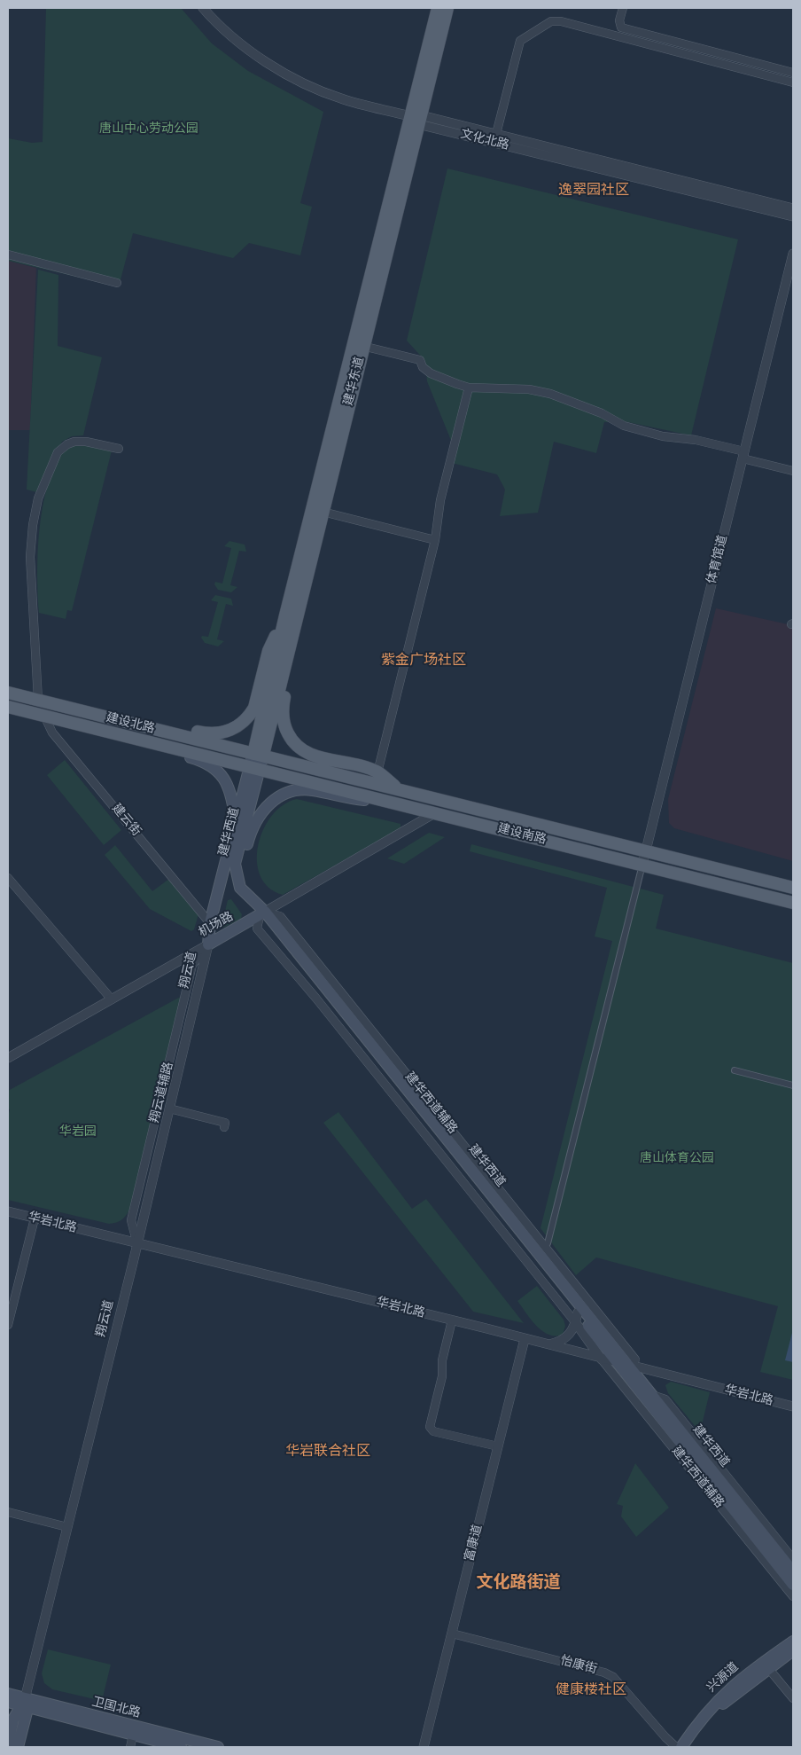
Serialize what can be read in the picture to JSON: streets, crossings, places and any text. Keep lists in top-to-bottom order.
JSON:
{
  "streets": {
    "main road": [
      "建华东道",
      "建设北路",
      "建华西道",
      "建设南路",
      "机场路",
      "翔云道",
      "兴源道",
      "卫国北路"
    ],
    "street": [
      "文化北路",
      "体育馆道",
      "建云街",
      "翔云道辅路",
      "建华西道辅路",
      "华岩北路",
      "富康道",
      "怡康街"
    ]
  },
  "crossings": [
    ["文化北路", "建华东道"],
    ["建华东道", "建设北路"],
    ["建华东道", "建华西道"],
    ["建华东道", "建设南路"],
    ["体育馆道", "建设南路"],
    ["建设北路", "建云街"],
    ["建设北路", "建华西道"],
    ["建设北路", "建设南路"],
    ["建云街", "建华西道"],
    ["建华西道", "建设南路"],
    ["建华西道", "机场路"],
    ["建华西道", "翔云道"],
    ["建华西道", "翔云道辅路"],
    ["建华西道", "建华西道辅路"],
    ["建华西道", "华岩北路"],
    ["建设南路", "机场路"],
    ["机场路", "翔云道"],
    ["机场路", "翔云道辅路"],
    ["翔云道", "翔云道辅路"],
    ["翔云道", "华岩北路"],
    ["翔云道", "卫国北路"],
    ["翔云道辅路", "华岩北路"],
    ["建华西道辅路", "华岩北路"],
    ["华岩北路", "富康道"],
    ["富康道", "怡康街"]
  ],
  "districts": [
    "逸翠园社区",
    "紫金广场社区",
    "华岩联合社区",
    "文化路街道",
    "健康楼社区"
  ],
  "parks": ["唐山中心劳动公园", "华岩园", "唐山体育公园"]
}
